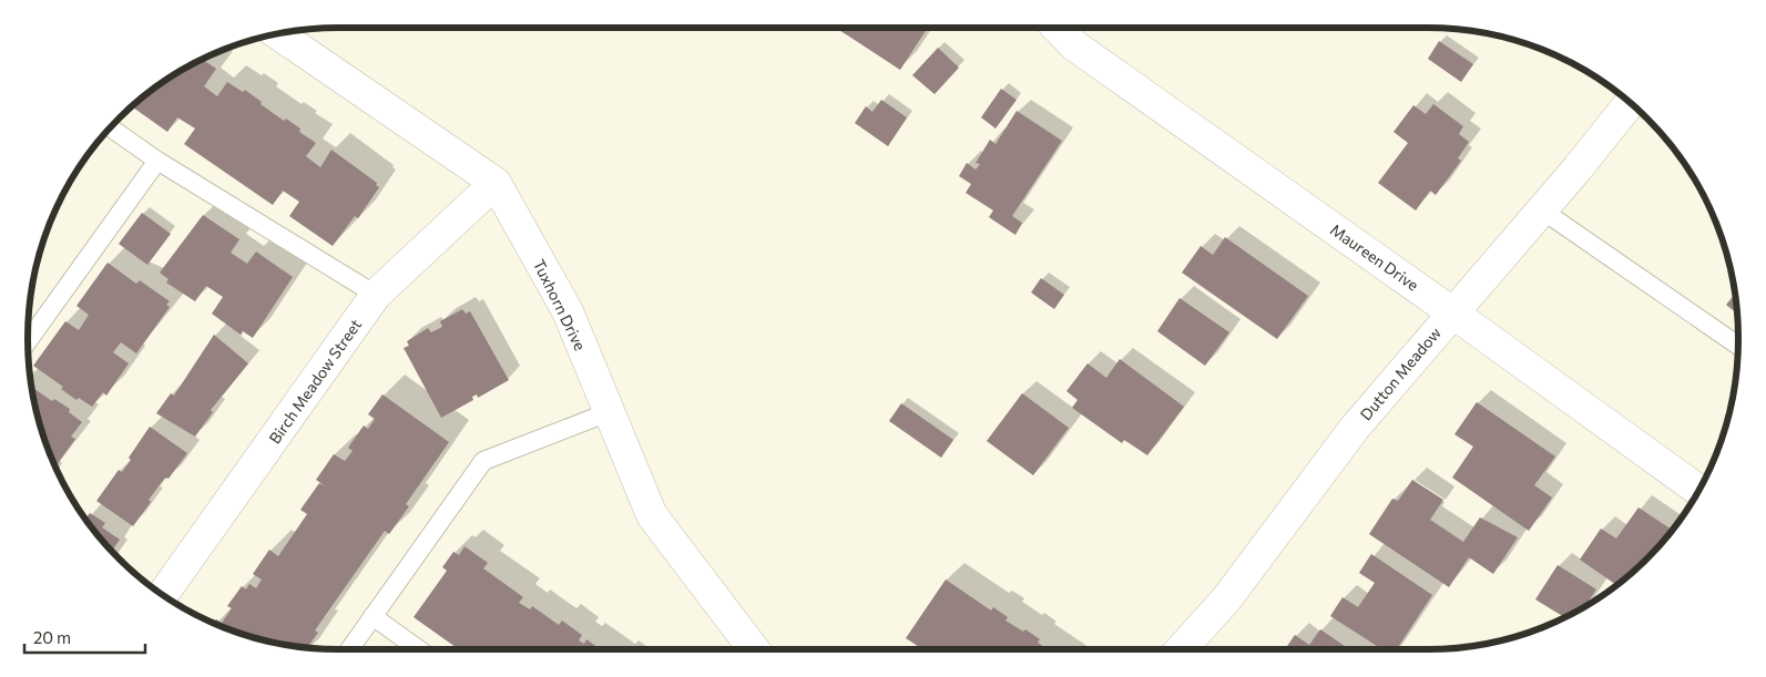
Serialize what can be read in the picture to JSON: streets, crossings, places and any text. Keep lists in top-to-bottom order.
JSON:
{
  "streets": {
    "street": [
      "Maureen Drive",
      "Tuxhorn Drive",
      "Dutton Meadow",
      "Birch Meadow Street"
    ]
  },
  "crossings": [
    ["Maureen Drive", "Dutton Meadow"],
    ["Tuxhorn Drive", "Birch Meadow Street"]
  ],
  "scale_bar": "20 m"
}
